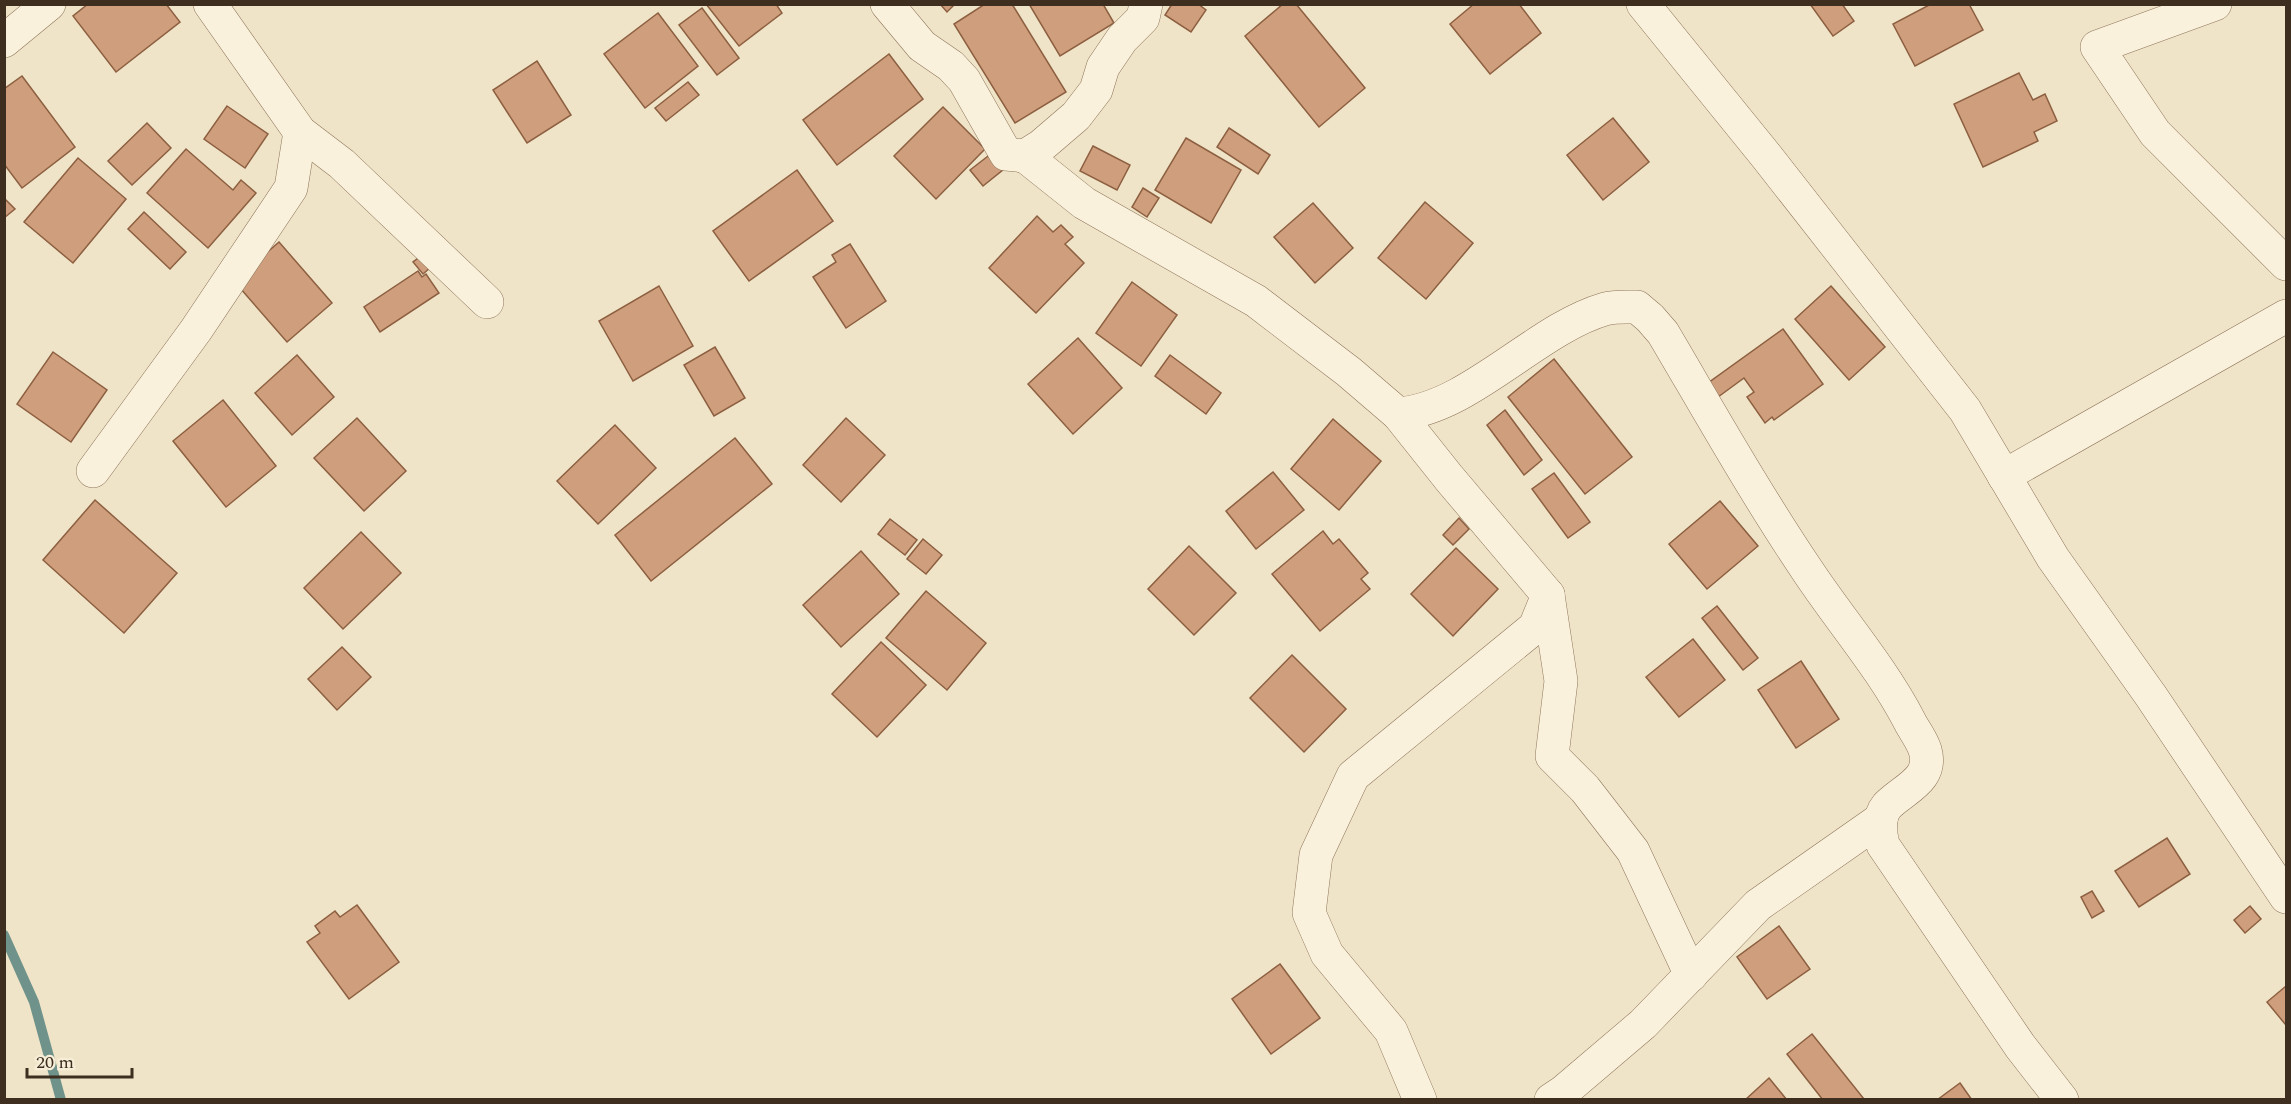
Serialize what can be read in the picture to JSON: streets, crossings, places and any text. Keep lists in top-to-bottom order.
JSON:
{
  "scale_bar": "20 m"
}
